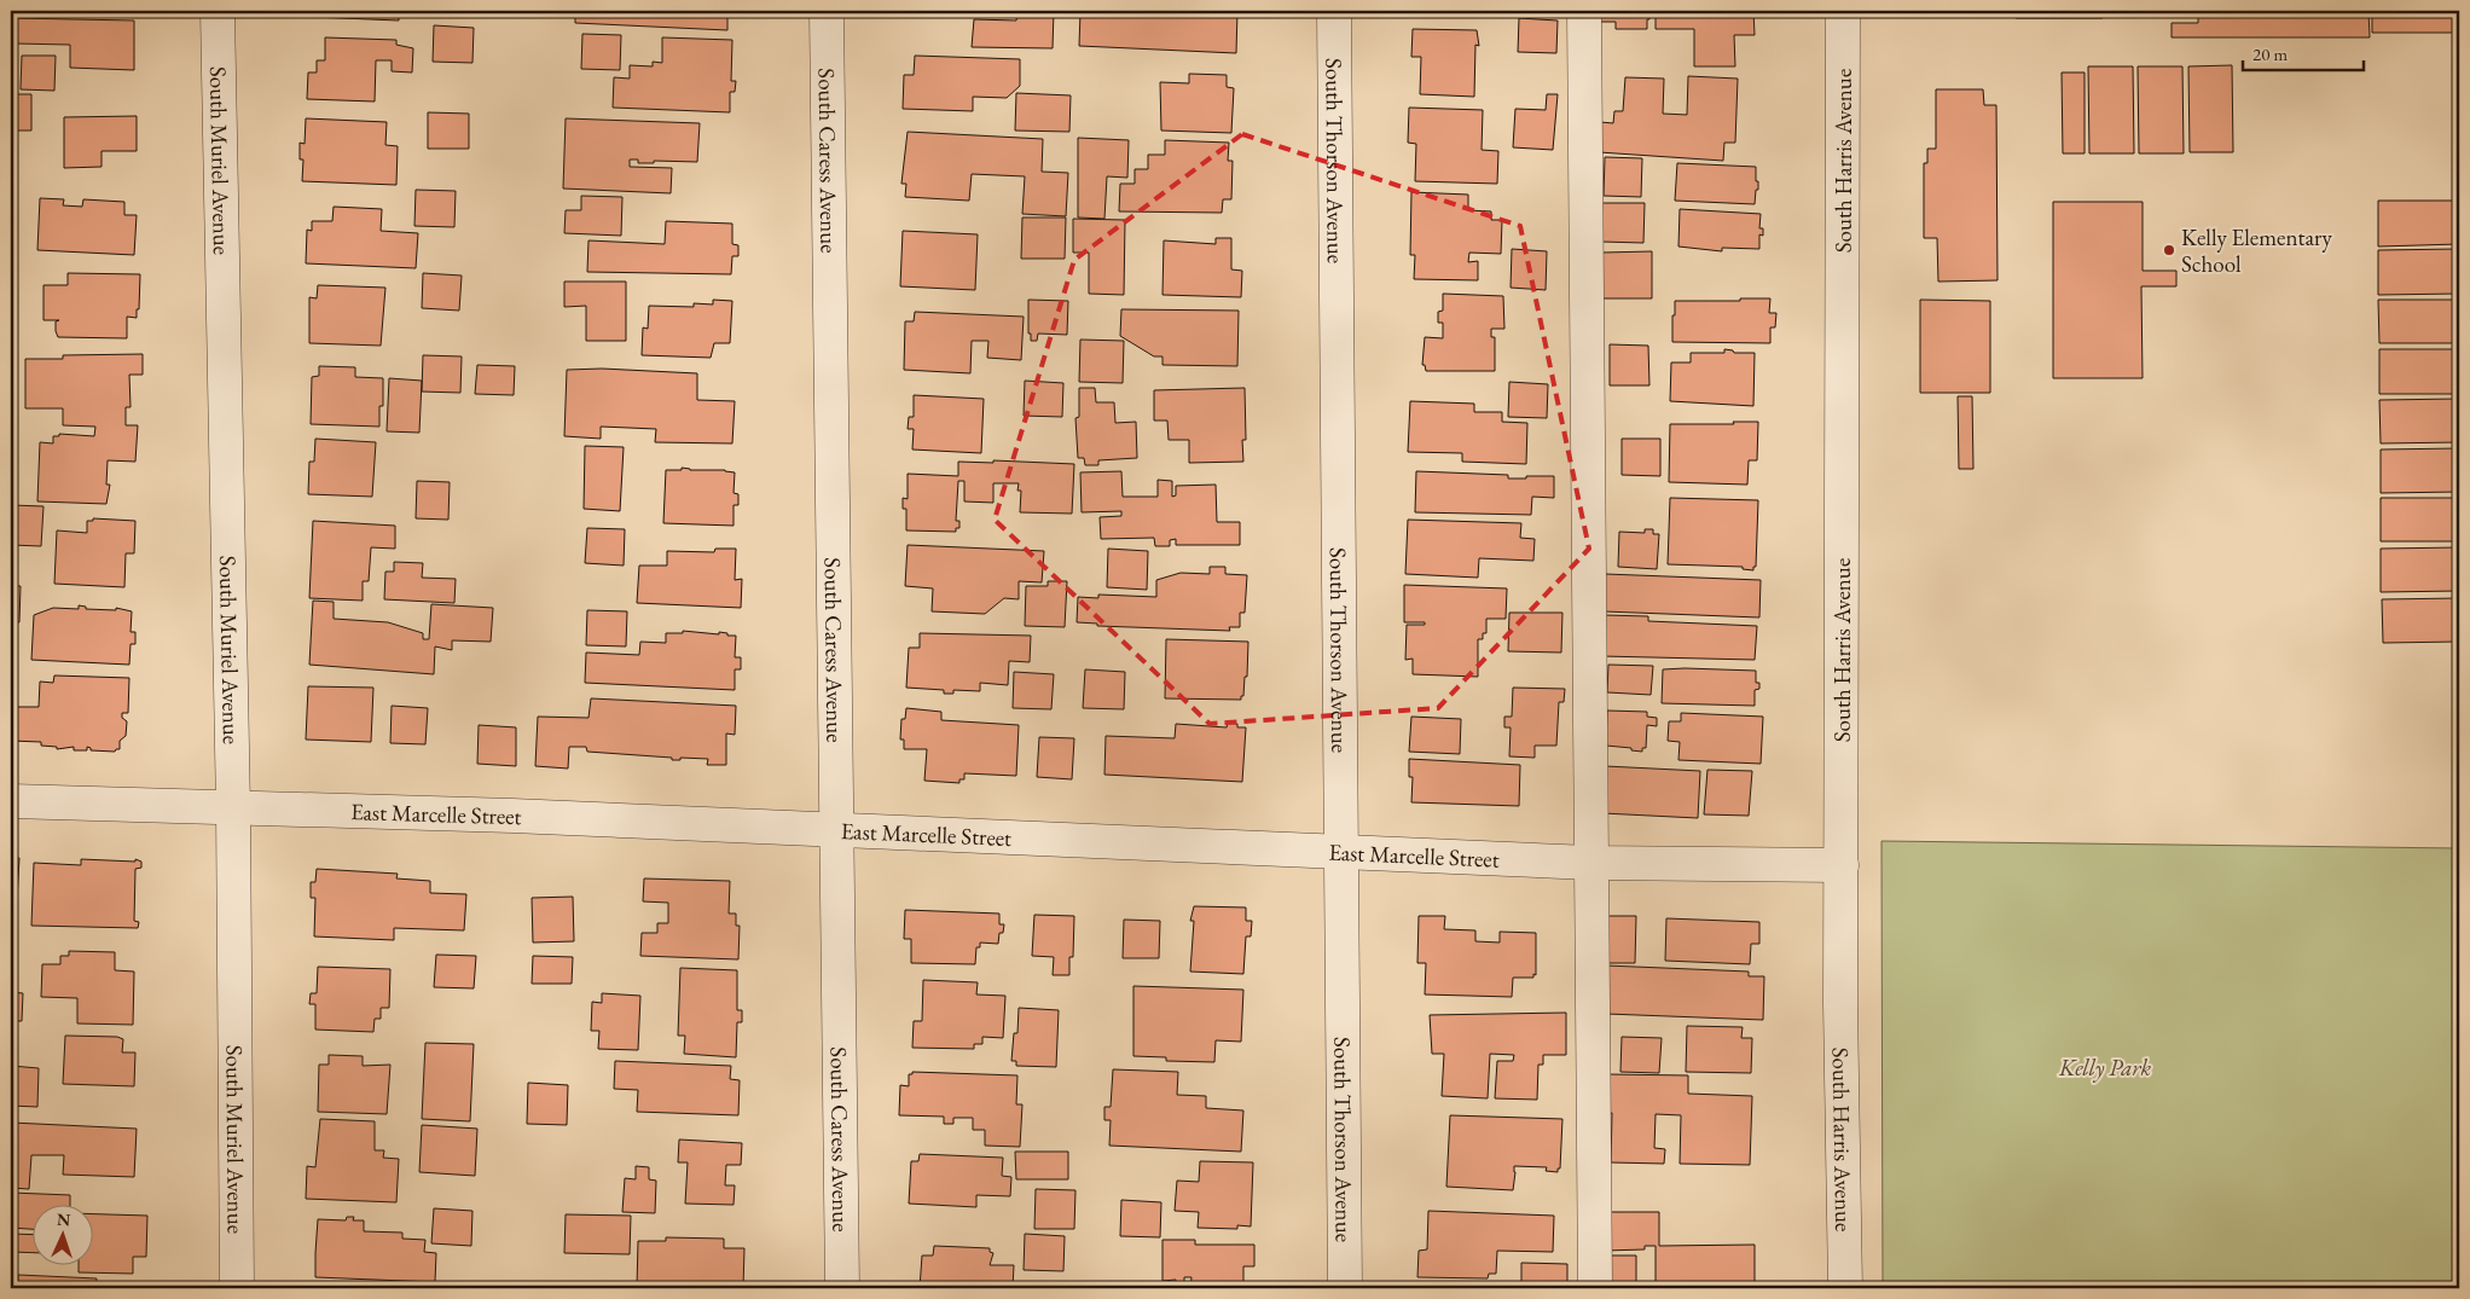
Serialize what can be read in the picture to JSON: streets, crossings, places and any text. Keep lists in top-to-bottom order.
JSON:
{
  "streets": {
    "street": [
      "South Muriel Avenue",
      "South Caress Avenue",
      "South Thorson Avenue",
      "South Harris Avenue",
      "East Marcelle Street"
    ]
  },
  "crossings": [
    ["South Muriel Avenue", "East Marcelle Street"],
    ["South Caress Avenue", "East Marcelle Street"],
    ["South Thorson Avenue", "East Marcelle Street"],
    ["South Harris Avenue", "East Marcelle Street"]
  ],
  "parks": ["Kelly Park"],
  "places": ["Kelly Elementary School"],
  "scale_bar": "20 m",
  "north": "top"
}
